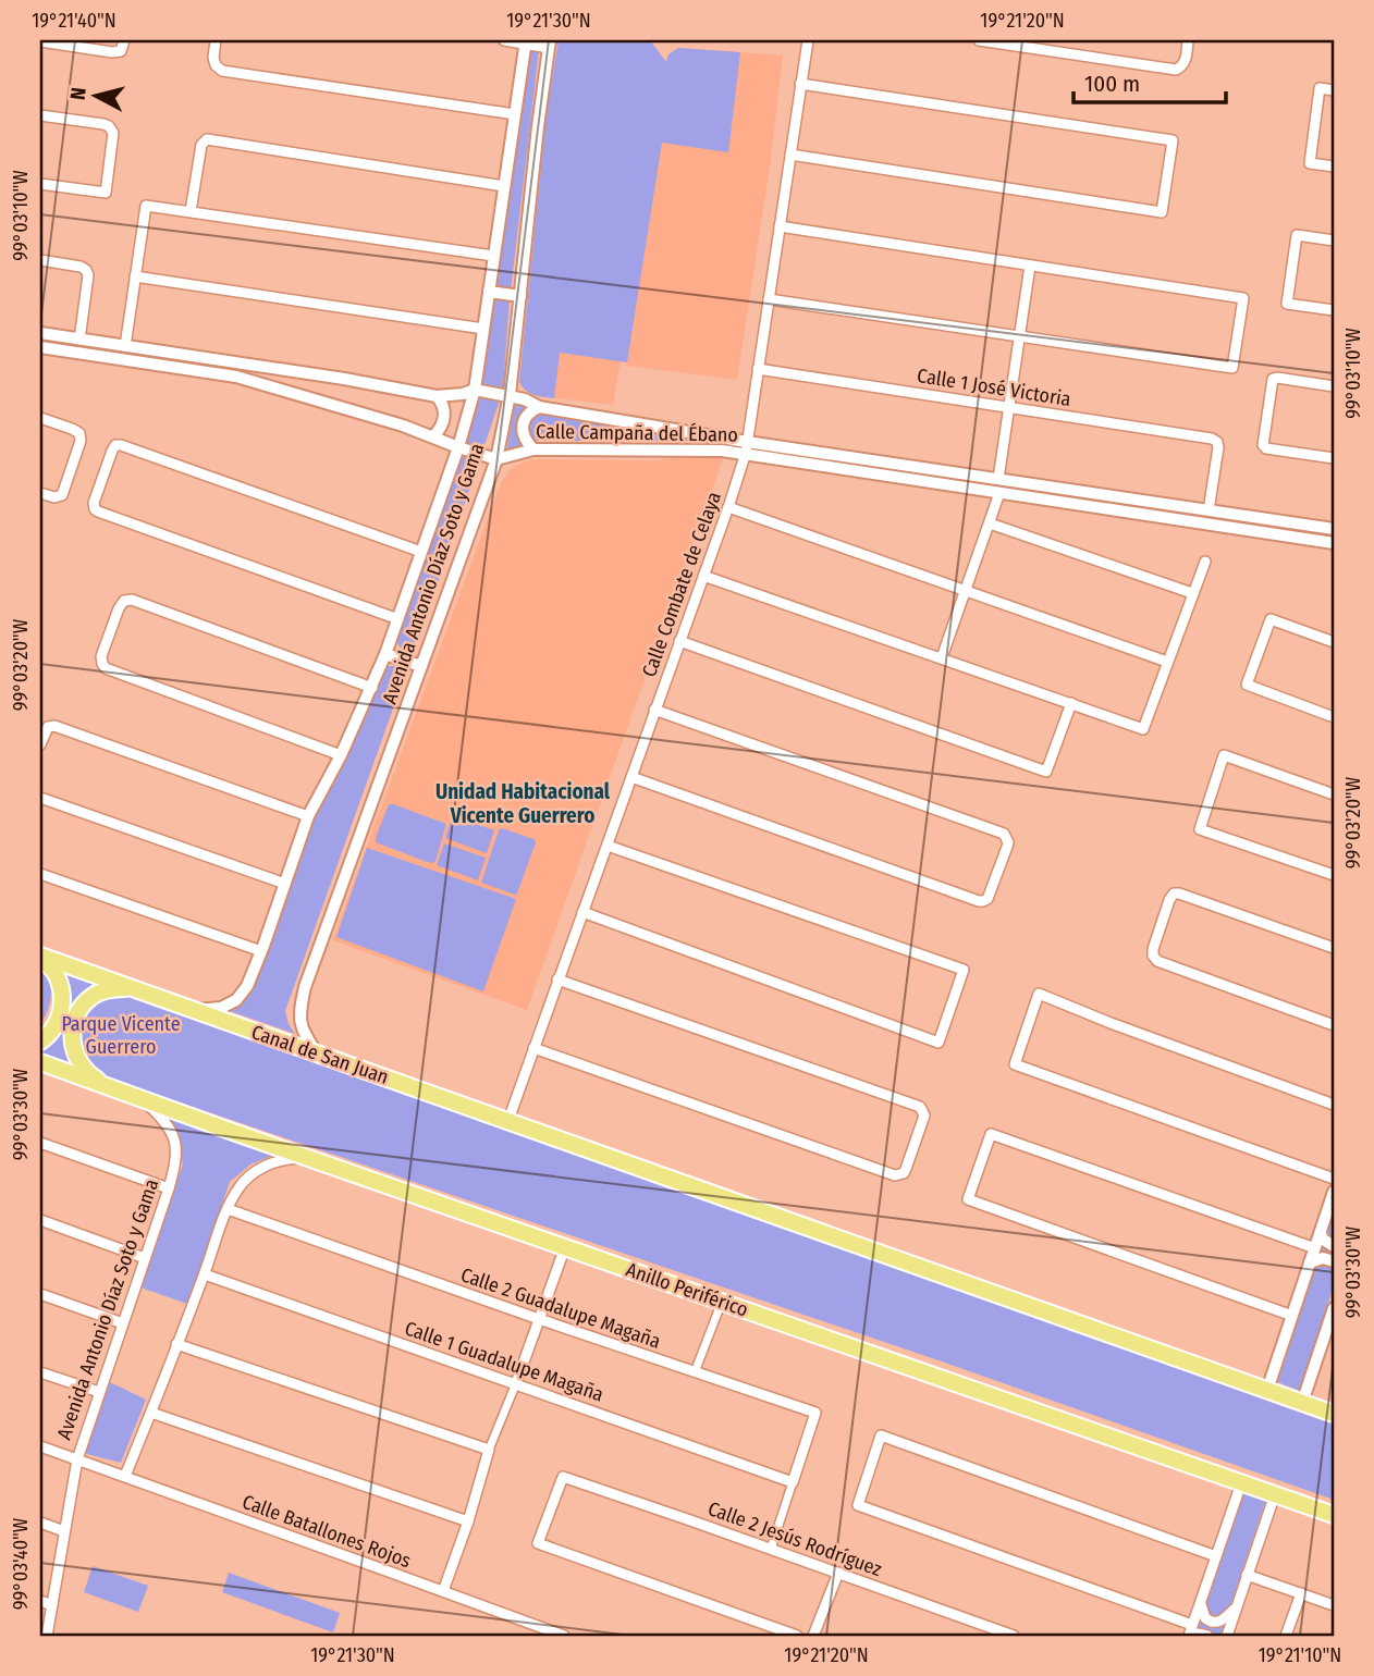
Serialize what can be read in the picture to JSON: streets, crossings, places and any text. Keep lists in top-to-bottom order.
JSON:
{
  "streets": {
    "main road": ["Canal de San Juan", "Anillo Periférico"],
    "street": [
      "Calle 1 José Victoria",
      "Calle Campaña del Ébano",
      "Avenida Antonio Díaz Soto y Gama",
      "Calle Combate de Celaya",
      "Calle 2 Guadalupe Magaña",
      "Calle 1 Guadalupe Magaña",
      "Calle Batallones Rojos",
      "Calle 2 Jesús Rodríguez"
    ]
  },
  "crossings": [
    ["Calle 1 José Victoria", "Calle Campaña del Ébano"],
    ["Calle 1 José Victoria", "Calle Combate de Celaya"],
    ["Calle Campaña del Ébano", "Avenida Antonio Díaz Soto y Gama"],
    ["Calle Campaña del Ébano", "Calle Combate de Celaya"],
    ["Avenida Antonio Díaz Soto y Gama", "Canal de San Juan"],
    ["Avenida Antonio Díaz Soto y Gama", "Anillo Periférico"],
    ["Avenida Antonio Díaz Soto y Gama", "Calle Batallones Rojos"],
    ["Calle Combate de Celaya", "Canal de San Juan"],
    ["Calle 2 Guadalupe Magaña", "Calle 1 Guadalupe Magaña"]
  ],
  "districts": ["Unidad Habitacional Vicente Guerrero"],
  "parks": ["Parque Vicente Guerrero"],
  "scale_bar": "100 m",
  "north": "left",
  "coordinates": [
    "19°21'40\"N",
    "19°21'30\"N",
    "19°21'20\"N",
    "99°03'10\"W",
    "99°03'20\"W",
    "99°03'30\"W",
    "99°03'40\"W",
    "19°21'10\"N"
  ]
}
